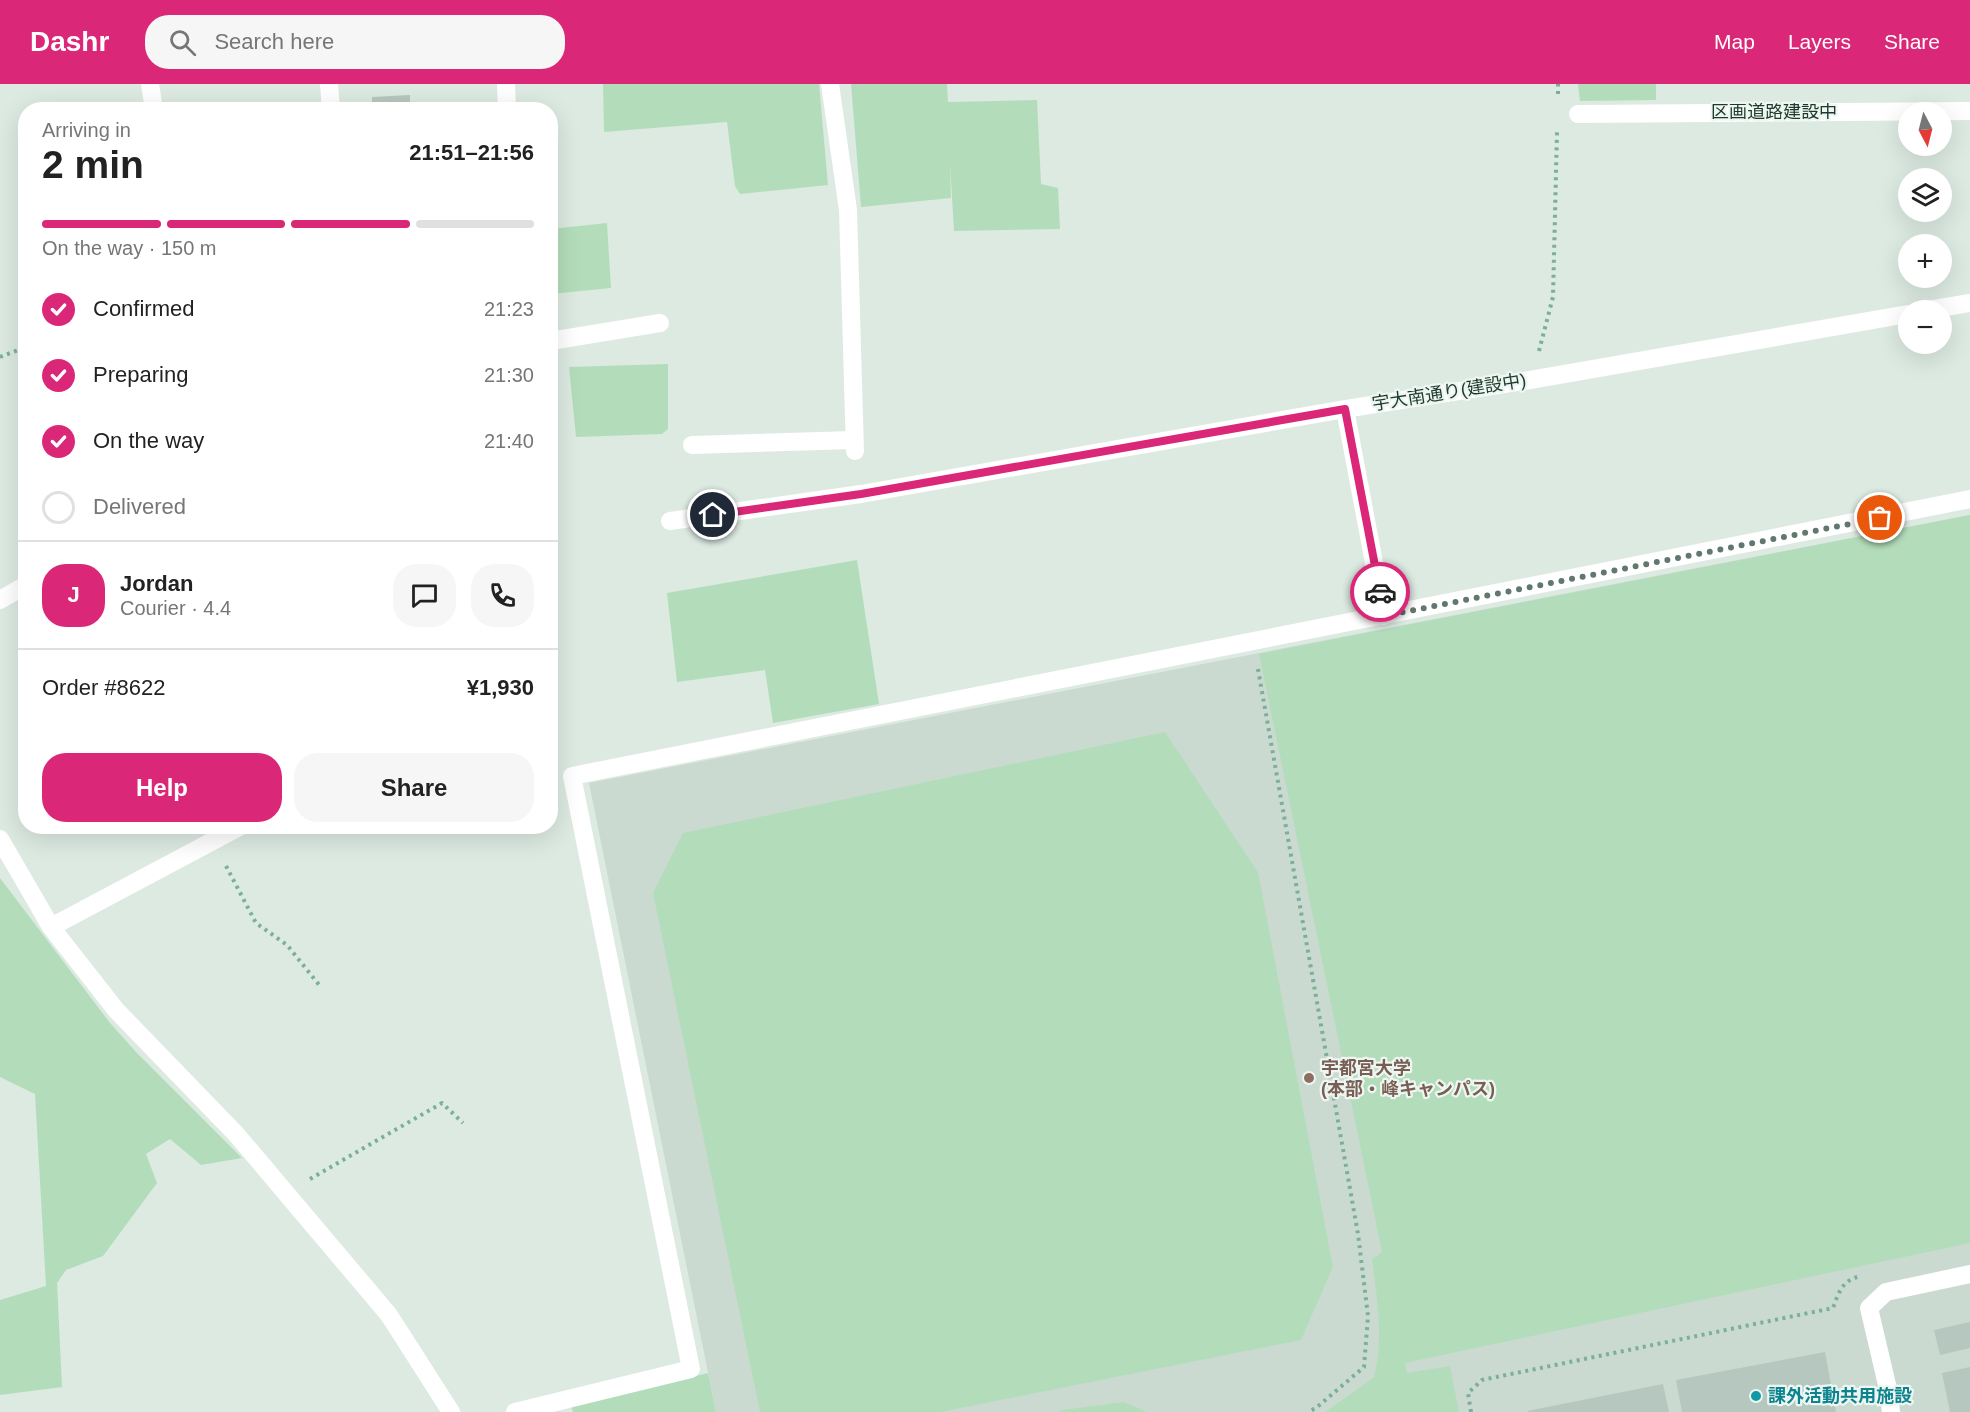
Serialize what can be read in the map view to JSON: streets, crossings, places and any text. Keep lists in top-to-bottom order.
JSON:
{
  "streets": {
    "street": ["区画道路建設中", "宇大南通り(建設中)"]
  },
  "places": ["宇都宮大学 (本部・峰キャンパス)", "課外活動共用施設"],
  "north": "bottom",
  "page": {
    "header": "Dashr",
    "search": "Search here",
    "nav": ["Map", "Layers", "Share"],
    "map_buttons": ["+", "−"],
    "heading": ["2 min", "Arriving in", "21:51–21:56"],
    "panel": [
      "Jordan",
      "Courier · 4.4",
      "Order #8622",
      "¥1,930"
    ],
    "bar": "On the way · 150 m",
    "list": [
      ["Confirmed", "21:23"],
      ["Preparing", "21:30"],
      ["On the way", "21:40"],
      "Delivered"
    ],
    "round": "J",
    "buttons": ["Help", "Share"]
  }
}
